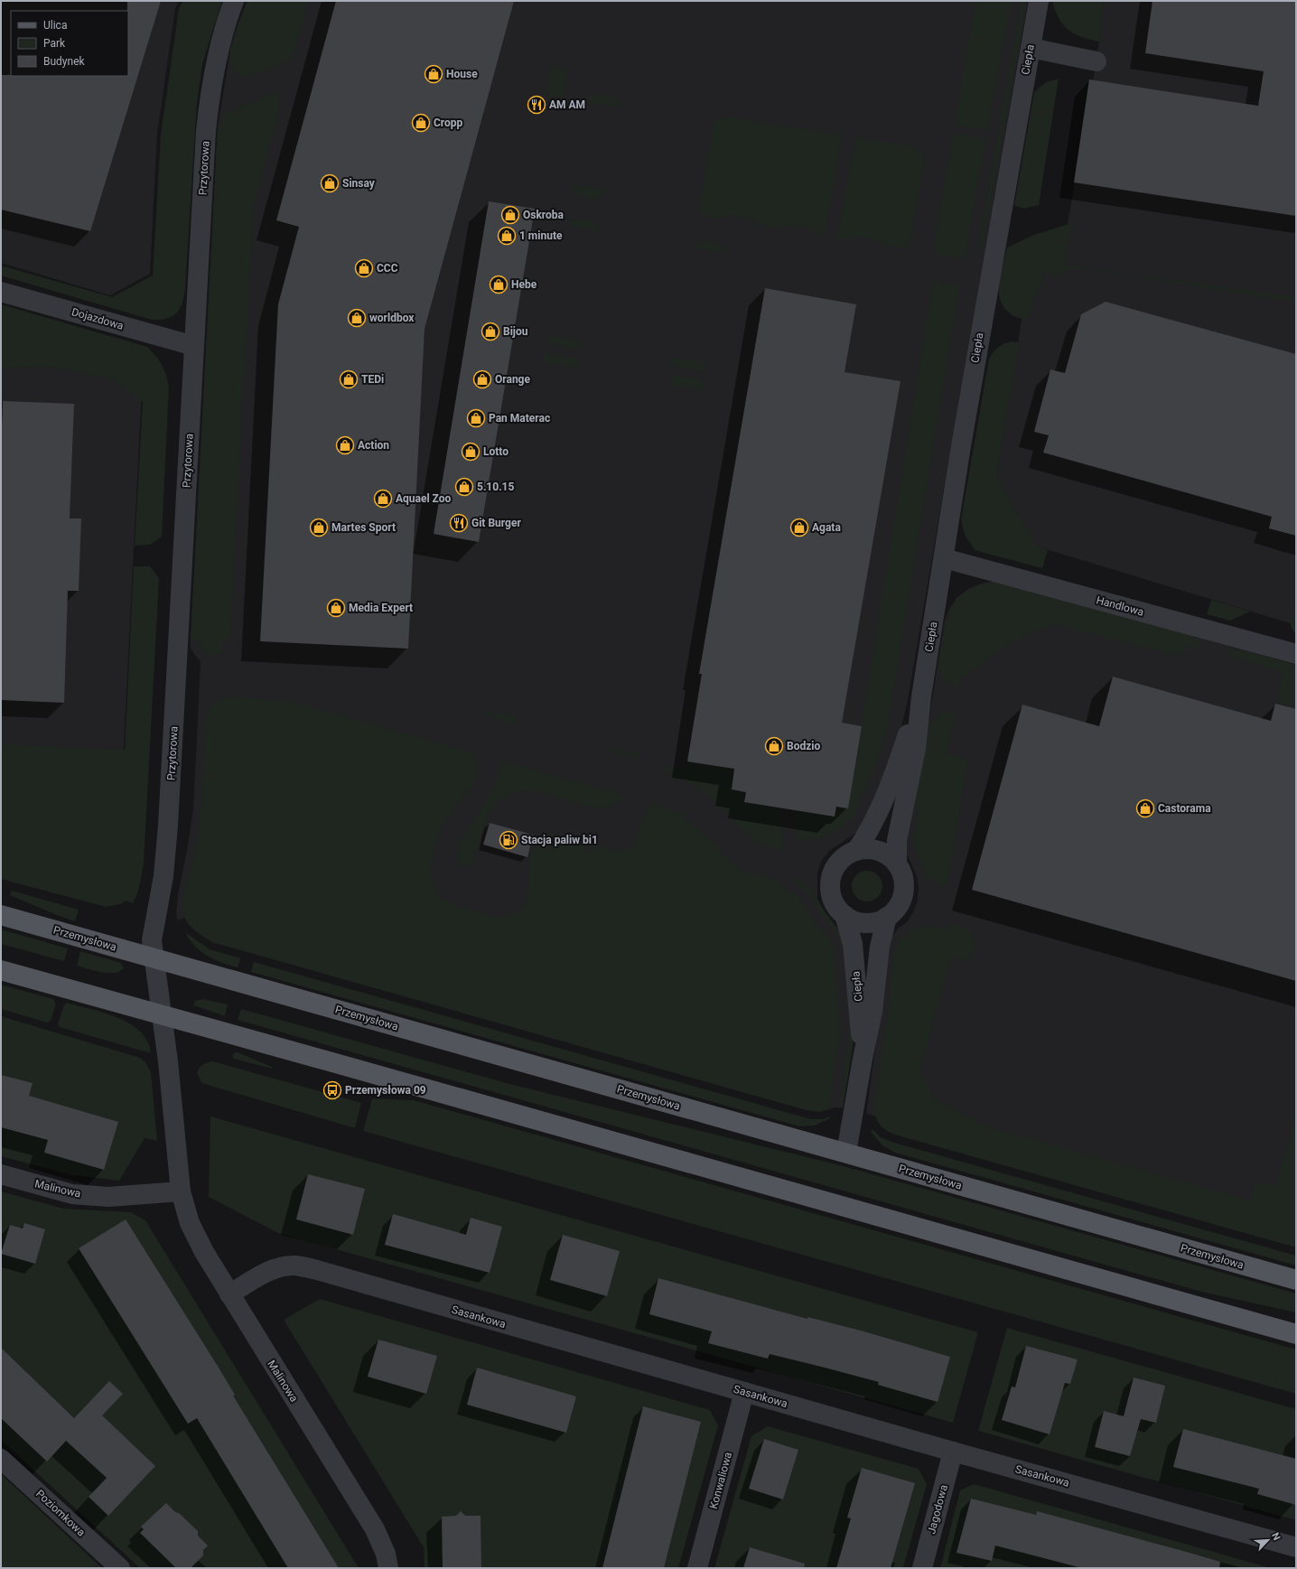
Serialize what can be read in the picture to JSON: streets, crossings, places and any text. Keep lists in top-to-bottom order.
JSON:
{
  "streets": {
    "main road": ["Przemysłowa"],
    "street": [
      "Ciepła",
      "Przytorowa",
      "Dojazdowa",
      "Handlowa",
      "Malinowa",
      "Sasankowa",
      "Konwaliowa",
      "Jagodowa",
      "Poziomkowa"
    ]
  },
  "crossings": [
    ["Ciepła", "Handlowa"],
    ["Ciepła", "Przemysłowa"],
    ["Przytorowa", "Dojazdowa"],
    ["Przytorowa", "Przemysłowa"],
    ["Przytorowa", "Malinowa"],
    ["Malinowa", "Sasankowa"],
    ["Sasankowa", "Konwaliowa"],
    ["Sasankowa", "Jagodowa"]
  ],
  "places": {
    "shop": [
      "House",
      "Cropp",
      "Sinsay",
      "Oskroba",
      "1 minute",
      "CCC",
      "Hebe",
      "worldbox",
      "Bijou",
      "TEDi",
      "Orange",
      "Pan Materac",
      "Action",
      "Lotto",
      "5.10.15",
      "Aquael Zoo",
      "Martes Sport",
      "Agata",
      "Media Expert",
      "Bodzio",
      "Castorama"
    ],
    "restaurant": ["AM AM", "Git Burger"],
    "fuel station": ["Stacja paliw bi1"],
    "bus stop": ["Przemysłowa 09"]
  },
  "legend": ["Ulica", "Park", "Budynek"],
  "north": "top right"
}
